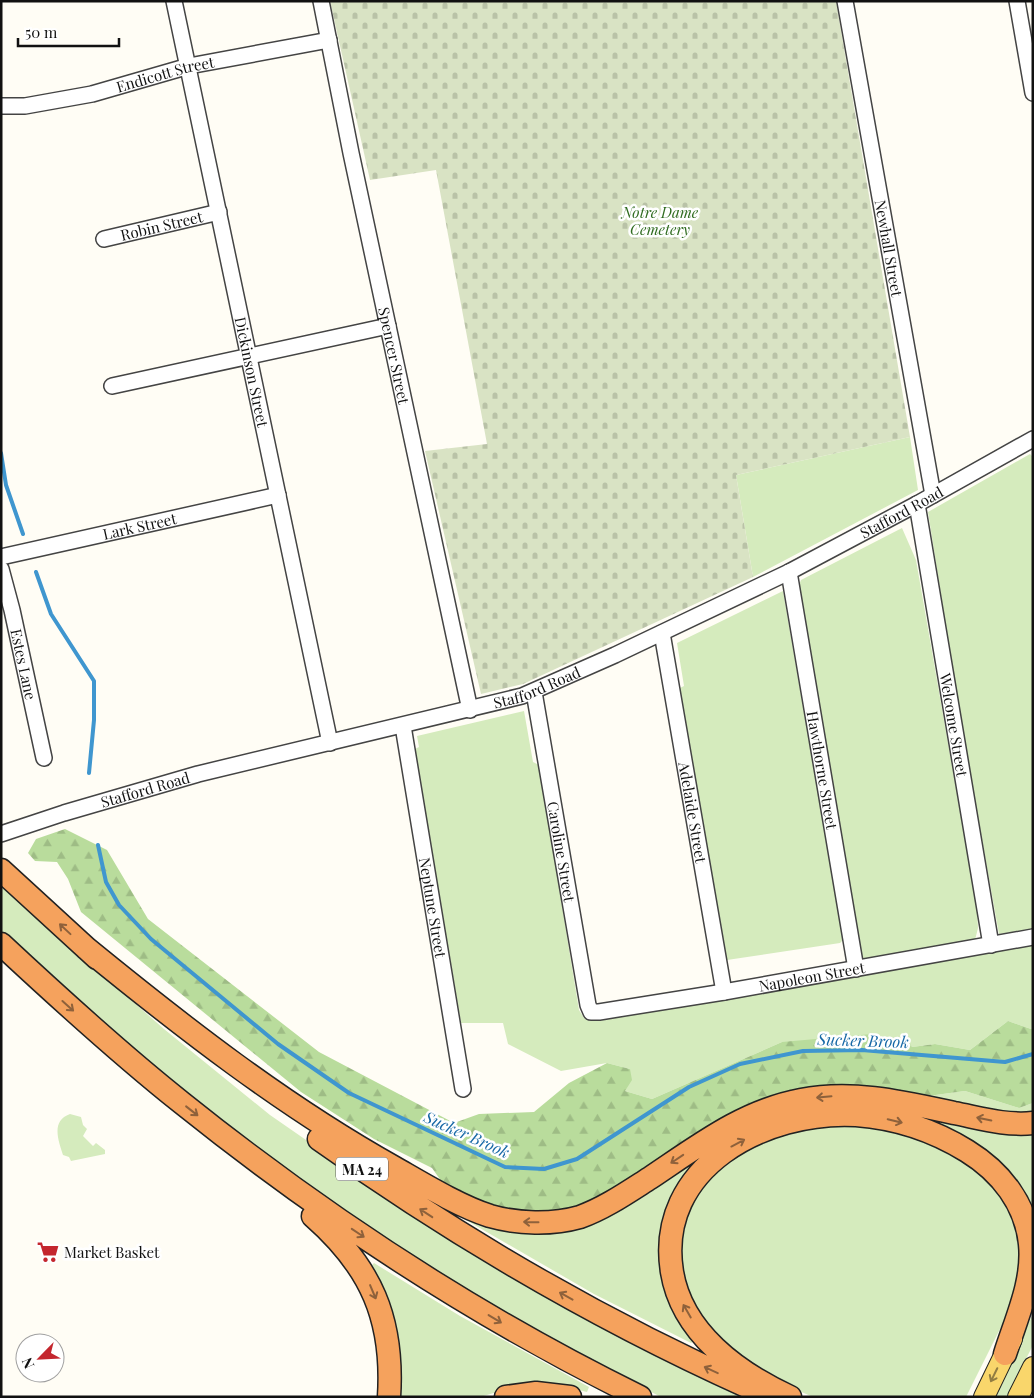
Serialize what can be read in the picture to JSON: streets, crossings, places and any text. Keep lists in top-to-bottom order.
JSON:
{
  "streets": {
    "highway": ["MA 24"],
    "street": [
      "Endicott Street",
      "Robin Street",
      "Newhall Street",
      "Spencer Street",
      "Dickinson Street",
      "Stafford Road",
      "Lark Street",
      "Estes Lane",
      "Welcome Street",
      "Hawthorne Street",
      "Adelaide Street",
      "Caroline Street",
      "Neptune Street",
      "Napoleon Street"
    ]
  },
  "crossings": [
    ["Endicott Street", "Spencer Street"],
    ["Endicott Street", "Dickinson Street"],
    ["Robin Street", "Dickinson Street"],
    ["Newhall Street", "Stafford Road"],
    ["Spencer Street", "Stafford Road"],
    ["Dickinson Street", "Stafford Road"],
    ["Dickinson Street", "Lark Street"],
    ["Stafford Road", "Welcome Street"],
    ["Stafford Road", "Hawthorne Street"],
    ["Stafford Road", "Adelaide Street"],
    ["Stafford Road", "Caroline Street"],
    ["Stafford Road", "Neptune Street"],
    ["Welcome Street", "Napoleon Street"],
    ["Hawthorne Street", "Napoleon Street"],
    ["Adelaide Street", "Napoleon Street"],
    ["Caroline Street", "Napoleon Street"]
  ],
  "water": ["Sucker Brook"],
  "parks": ["Notre Dame Cemetery"],
  "places": {
    "supermarket": ["Market Basket"]
  },
  "scale_bar": "50 m",
  "north": "bottom left"
}
